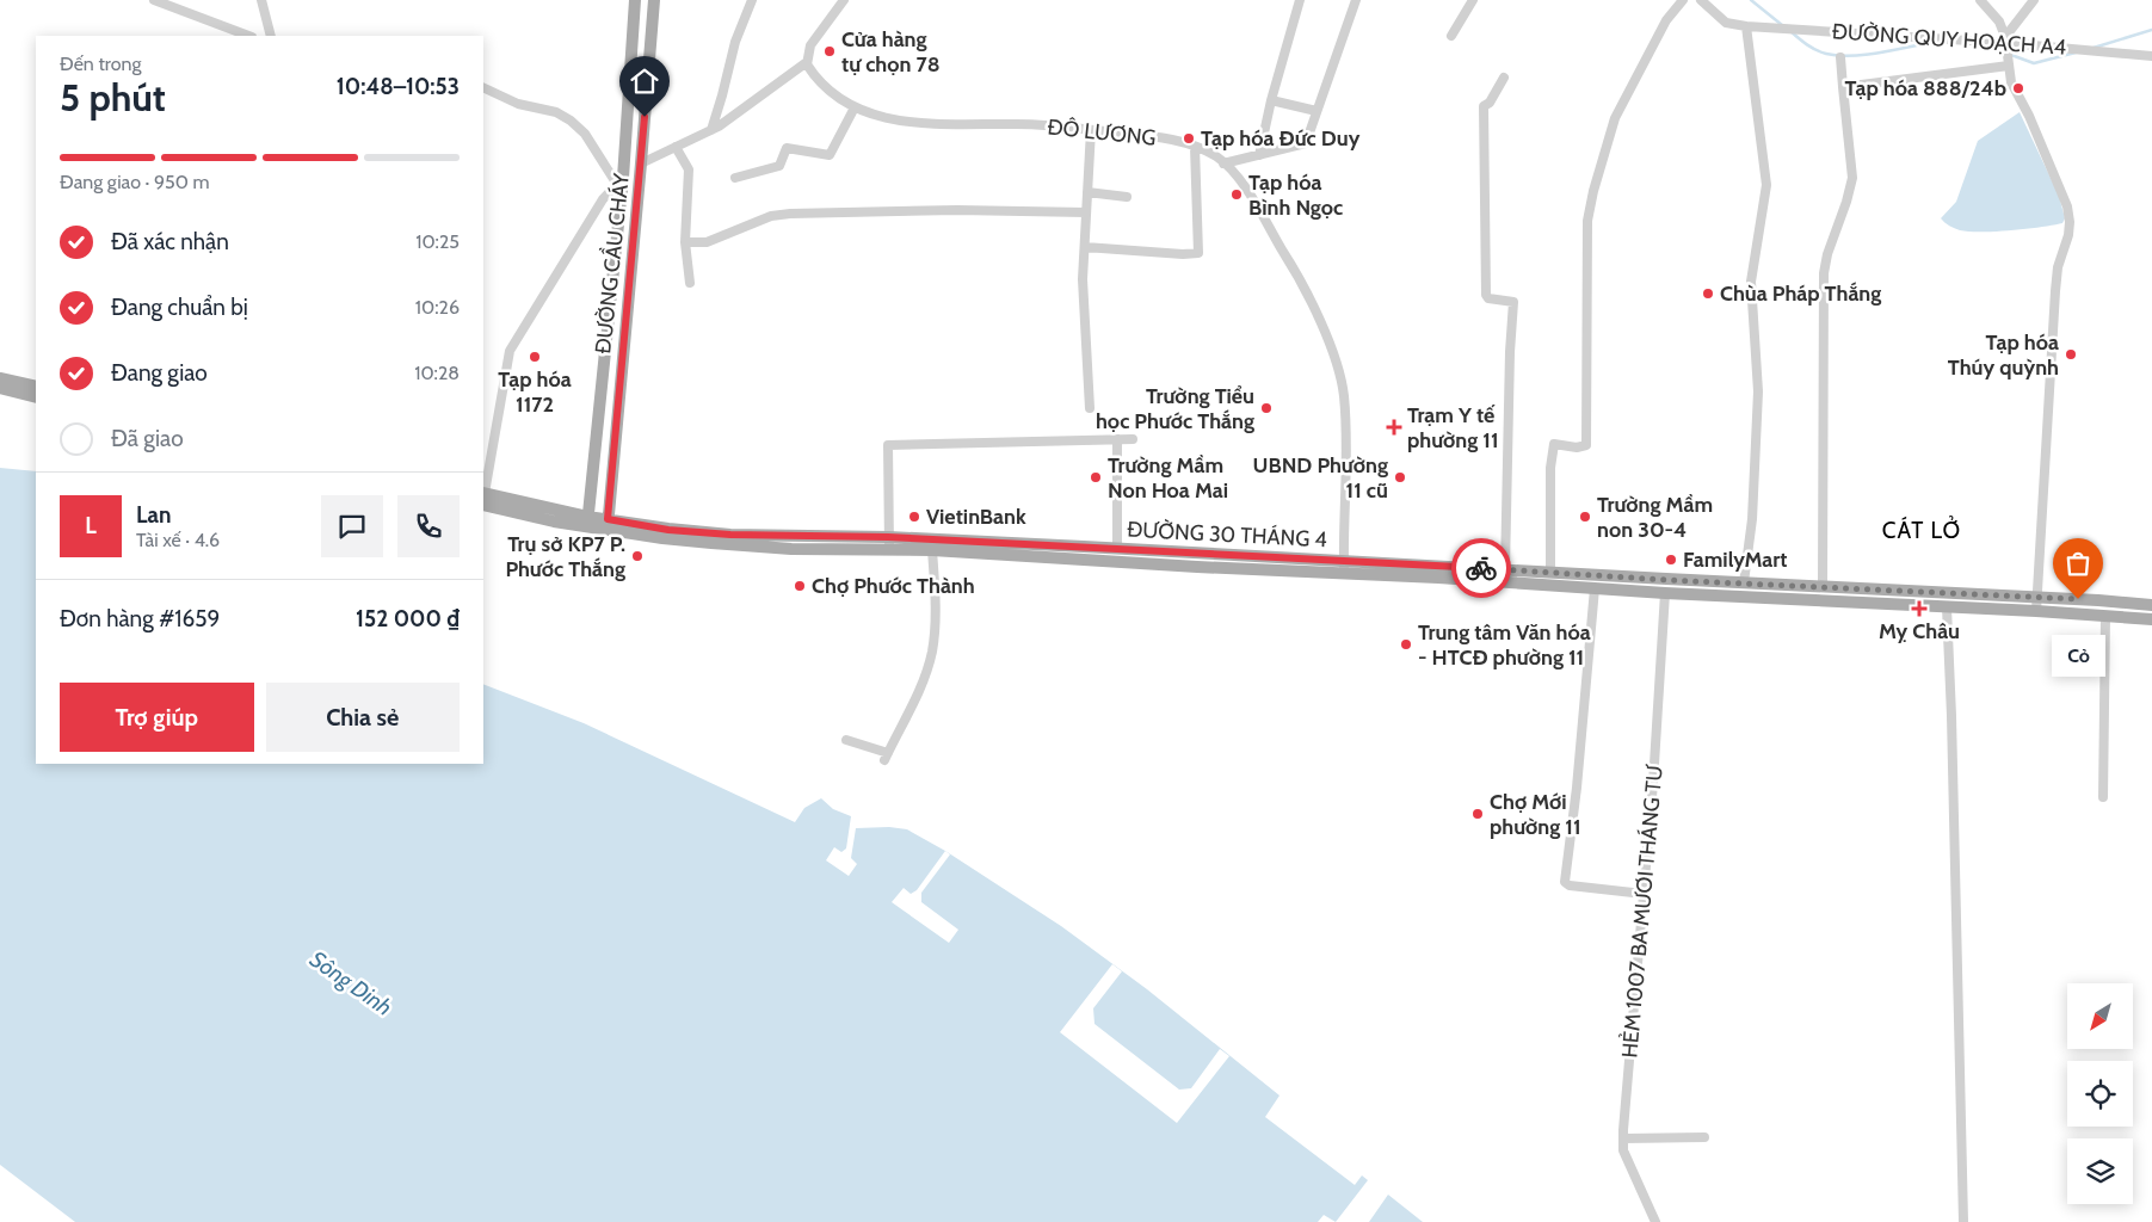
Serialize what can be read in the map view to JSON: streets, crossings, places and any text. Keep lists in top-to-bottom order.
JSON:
{
  "streets": {
    "main road": ["ĐƯỜNG CẦU CHÁY", "ĐƯỜNG 30 THÁNG 4"],
    "street": ["ĐƯỜNG QUY HOẠCH A4", "ĐÔ LƯƠNG", "HẺM 1007 BA MƯƠI THÁNG TƯ"]
  },
  "crossings": [
    ["ĐÔ LƯƠNG", "ĐƯỜNG 30 THÁNG 4"],
    ["ĐƯỜNG CẦU CHÁY", "ĐƯỜNG 30 THÁNG 4"],
    ["ĐƯỜNG 30 THÁNG 4", "HẺM 1007 BA MƯƠI THÁNG TƯ"]
  ],
  "districts": ["CÁT LỞ"],
  "water": ["Sông Dinh"],
  "places": {
    "other": [
      "Cửa hàng tự chọn 78",
      "Tạp hóa 888/24b",
      "Tạp hóa Đức Duy",
      "Tạp hóa Bình Ngọc",
      "Chùa Pháp Thắng",
      "Tạp hóa Thúy quỳnh",
      "Tạp hóa 1172",
      "Trường Tiểu học Phước Thắng",
      "Trường Mầm Non Hoa Mai",
      "UBND Phường 11 cũ",
      "VietinBank",
      "Trường Mầm non 30-4",
      "Trụ sở KP7 P. Phước Thắng",
      "FamilyMart",
      "Chợ Phước Thành",
      "Cỏ",
      "Trung tâm Văn hóa - HTCĐ phường 11",
      "Chợ Mới phường 11"
    ],
    "health": ["Trạm Y tế phường 11", "Mỵ Châu"]
  },
  "north": "bottom left",
  "page": {
    "heading": ["5 phút", "Đến trong", "10:48–10:53"],
    "panel": [
      "Lan",
      "Tài xế · 4.6",
      "Đơn hàng #1659",
      "152 000 ₫"
    ],
    "bar": "Đang giao · 950 m",
    "list": [
      ["Đã xác nhận", "10:25"],
      ["Đang chuẩn bị", "10:26"],
      ["Đang giao", "10:28"],
      "Đã giao"
    ],
    "round": "L",
    "bubble": "Cỏ",
    "buttons": ["Trợ giúp", "Chia sẻ"]
  }
}
